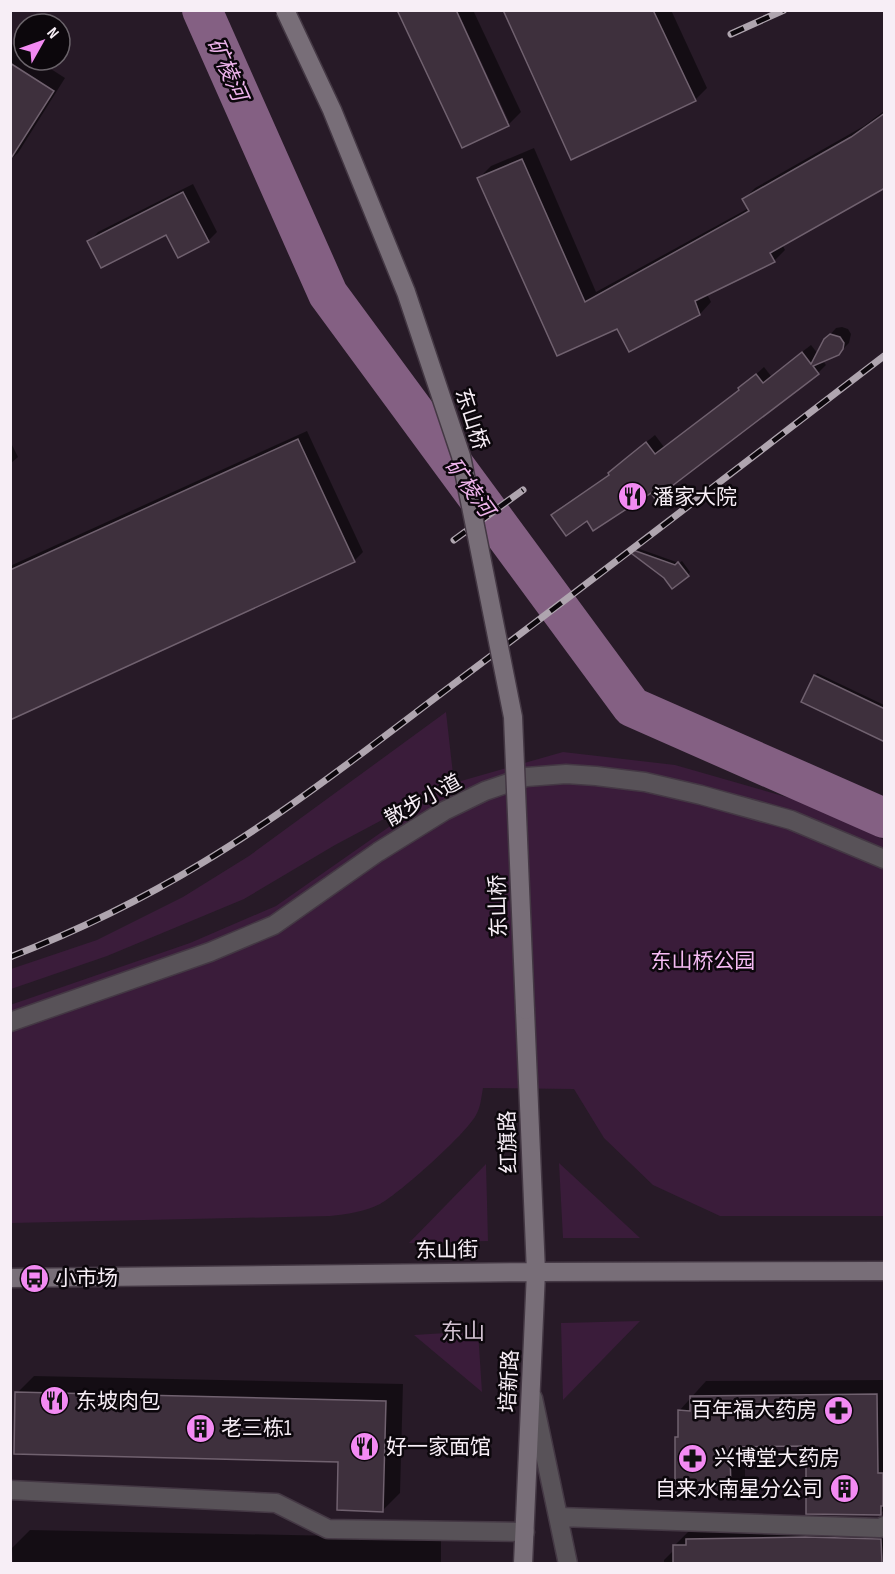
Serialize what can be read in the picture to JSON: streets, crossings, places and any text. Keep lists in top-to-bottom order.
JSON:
{
  "streets": {
    "main road": [
      "东山桥",
      "红旗路",
      "东山街",
      "培新路"
    ],
    "street": ["散步小道"]
  },
  "crossings": [
    ["东山桥", "红旗路"],
    ["红旗路", "东山街"],
    ["红旗路", "培新路"],
    ["东山街", "培新路"]
  ],
  "districts": ["东山"],
  "water": ["矿棱河"],
  "parks": ["东山桥公园"],
  "places": {
    "restaurant": ["潘家大院", "东坡肉包", "好一家面馆"],
    "bus stop": ["小市场"],
    "pharmacy": ["百年福大药房", "兴博堂大药房"],
    "building": ["老三栋1", "自来水南星分公司"]
  },
  "north": "top right"
}
